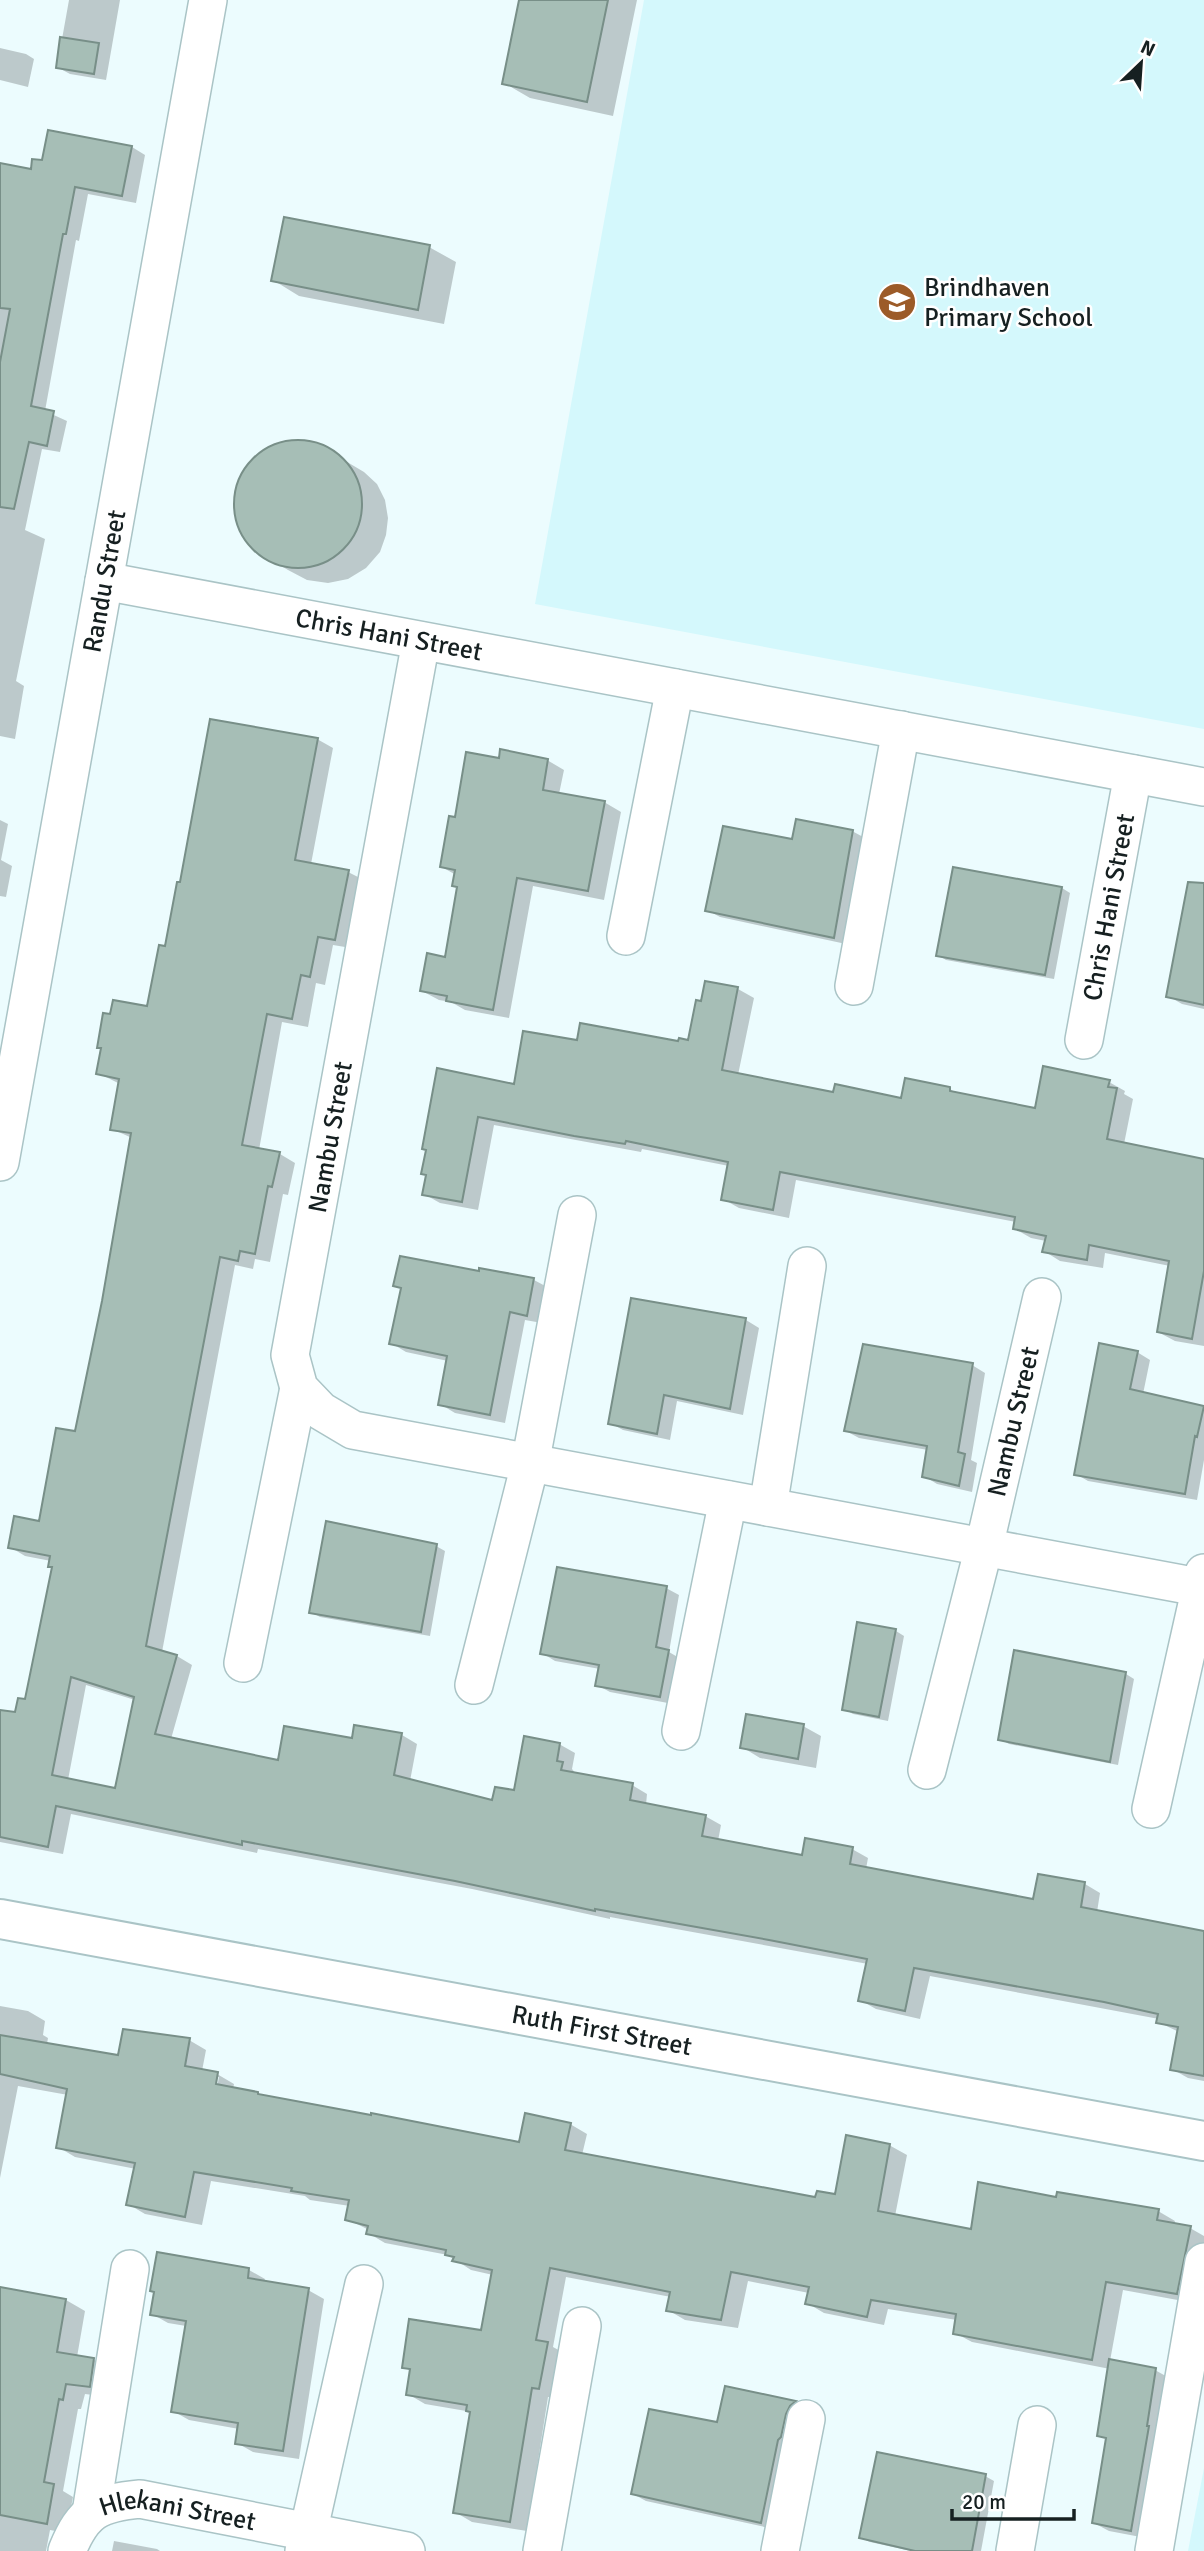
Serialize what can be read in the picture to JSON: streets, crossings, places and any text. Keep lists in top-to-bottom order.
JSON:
{
  "streets": {
    "street": [
      "Randu Street",
      "Chris Hani Street",
      "Nambu Street",
      "Ruth First Street",
      "Hlekani Street"
    ]
  },
  "crossings": [
    ["Randu Street", "Chris Hani Street"],
    ["Chris Hani Street", "Nambu Street"]
  ],
  "places": {
    "school or university": ["Brindhaven Primary School"]
  },
  "scale_bar": "20 m",
  "north": "top right"
}
